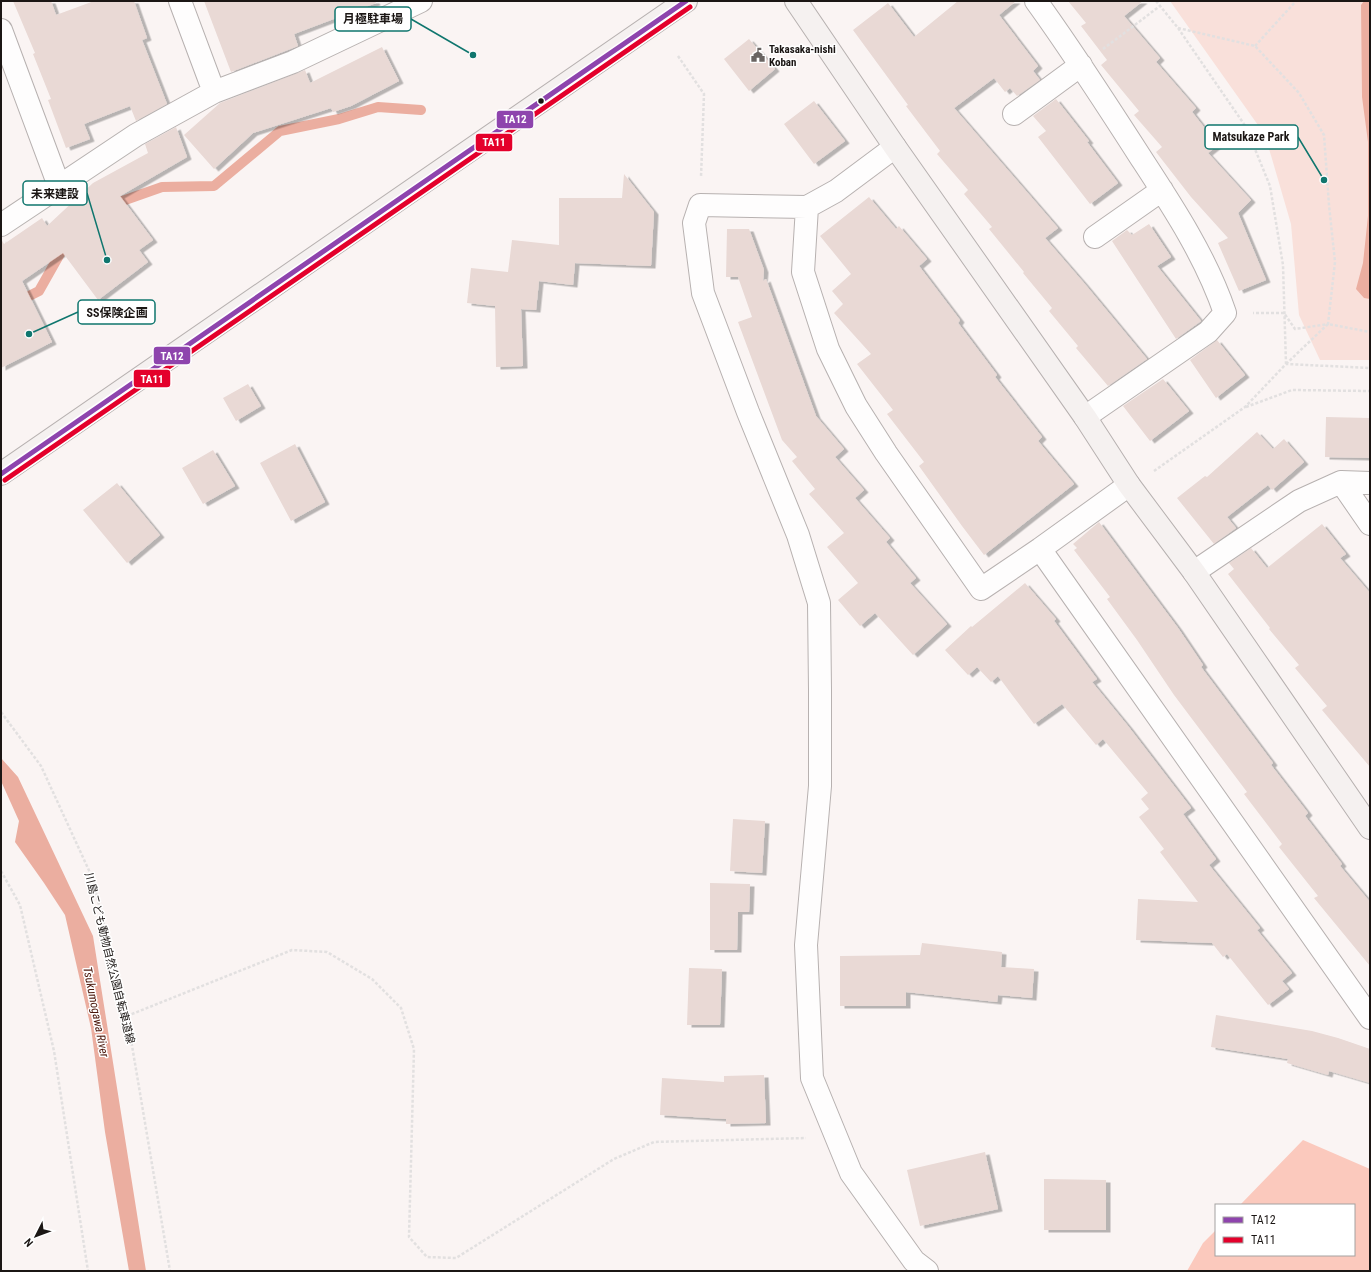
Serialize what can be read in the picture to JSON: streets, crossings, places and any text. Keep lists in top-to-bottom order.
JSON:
{
  "streets": {
    "path": ["川島こども動物自然公園自転車道線"]
  },
  "water": ["Tsukumogawa River"],
  "places": {
    "other": [
      "月極駐車場",
      "Matsukaze Park",
      "未来建設",
      "SS保険企画"
    ],
    "public building": ["Takasaka-nishi Koban"]
  },
  "lines": ["transit line TA12", "transit line TA11"],
  "legend": ["TA12", "TA11"],
  "north": "bottom left"
}
